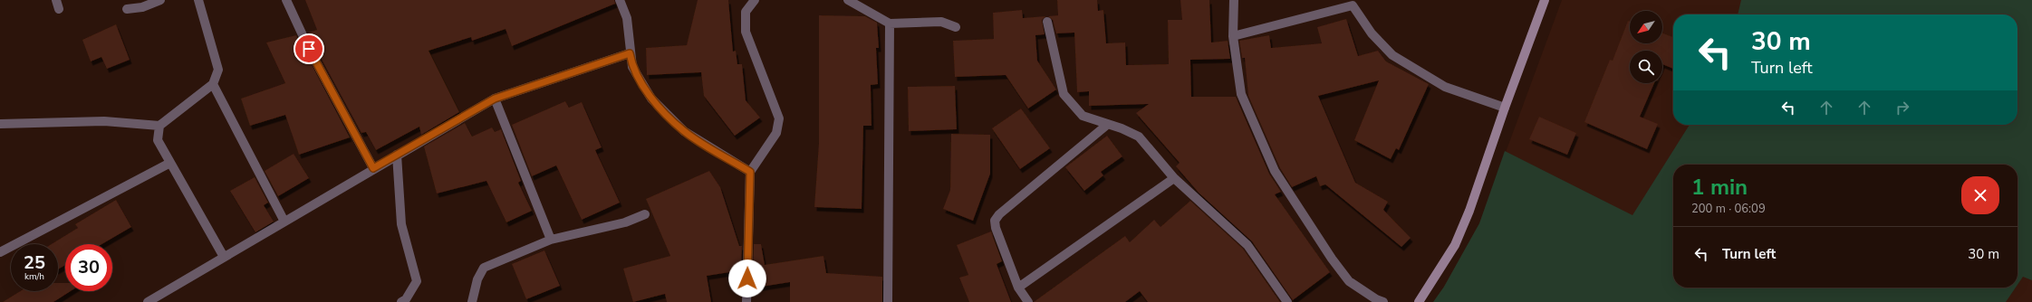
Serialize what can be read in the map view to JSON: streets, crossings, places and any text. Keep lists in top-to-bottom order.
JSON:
{
  "north": "bottom left",
  "page": {
    "turn": ["30 m", "Turn left"],
    "heading": ["1 min", "200 m · 06:09"],
    "list": [
      {
        "name": "Turn left",
        "value": "30 m"
      }
    ],
    "speed": "25 km/h",
    "limit": "30"
  }
}
